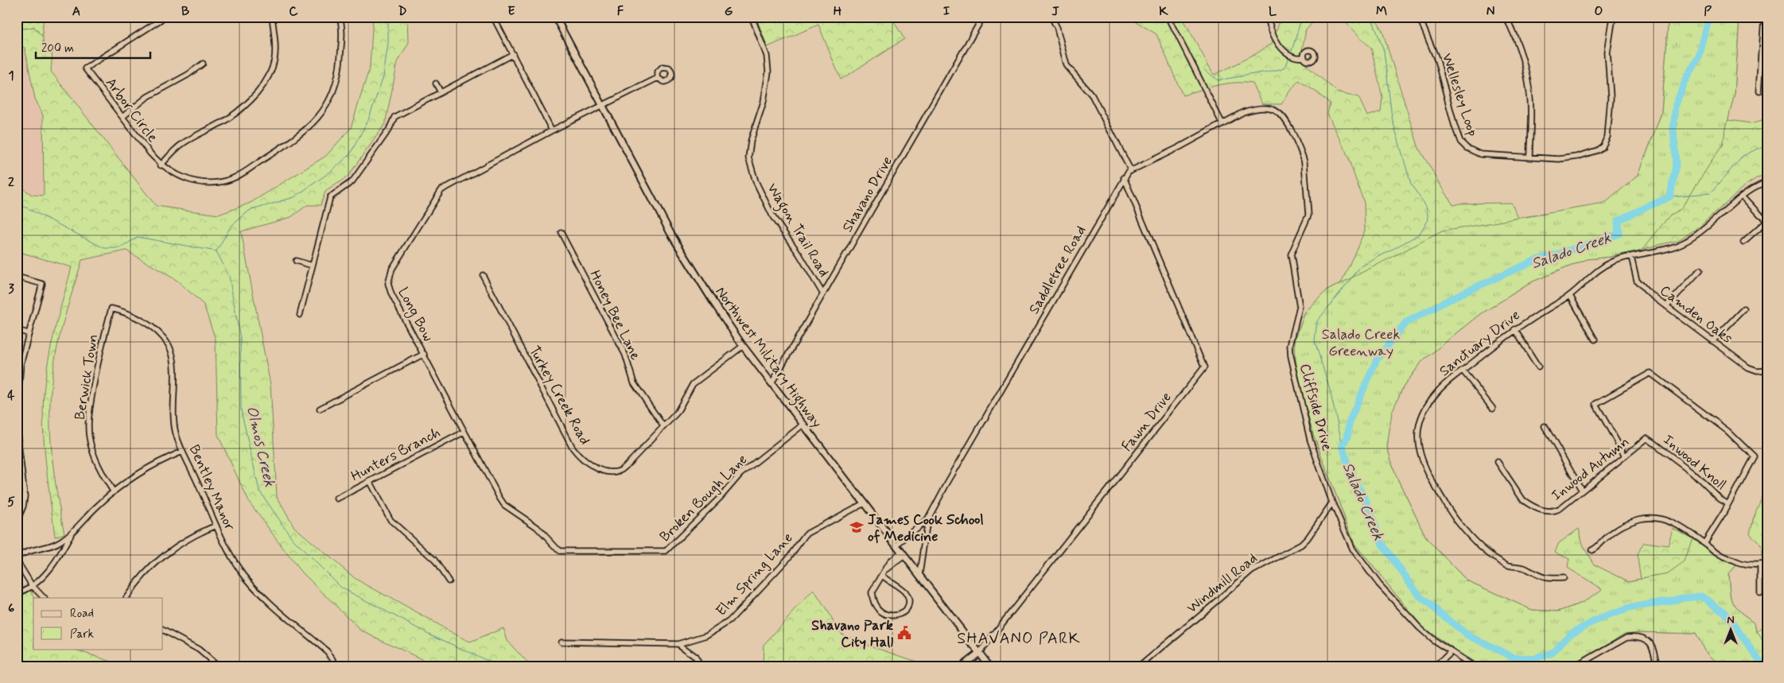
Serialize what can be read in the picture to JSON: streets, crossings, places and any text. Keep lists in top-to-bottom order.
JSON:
{
  "streets": {
    "main road": ["Northwest Military Highway"],
    "street": [
      "Wellesley Loop",
      "Arbor Circle",
      "Shavano Drive",
      "Wagon Trail Road",
      "Saddletree Road",
      "Long Bow",
      "Camden Oaks",
      "Honey Bee Lane",
      "Sanctuary Drive",
      "Berwick Town",
      "Turkey Creek Road",
      "Cliffside Drive",
      "Fawn Drive",
      "Hunters Branch",
      "Inwood Knoll",
      "Inwood Autumn",
      "Bentley Manor",
      "Broken Bough Lane",
      "Elm Spring Lane",
      "Windmill Road"
    ]
  },
  "crossings": [
    ["Shavano Drive", "Wagon Trail Road"],
    ["Shavano Drive", "Northwest Military Highway"],
    ["Saddletree Road", "Northwest Military Highway"],
    ["Saddletree Road", "Cliffside Drive"],
    ["Saddletree Road", "Fawn Drive"],
    ["Long Bow", "Northwest Military Highway"],
    ["Long Bow", "Hunters Branch"],
    ["Long Bow", "Broken Bough Lane"],
    ["Camden Oaks", "Sanctuary Drive"],
    ["Honey Bee Lane", "Turkey Creek Road"],
    ["Northwest Military Highway", "Turkey Creek Road"],
    ["Northwest Military Highway", "Fawn Drive"],
    ["Northwest Military Highway", "Broken Bough Lane"],
    ["Northwest Military Highway", "Elm Spring Lane"],
    ["Berwick Town", "Bentley Manor"],
    ["Cliffside Drive", "Windmill Road"],
    ["Inwood Knoll", "Inwood Autumn"]
  ],
  "districts": ["SHAVANO PARK"],
  "water": ["Salado Creek", "Olmos Creek"],
  "parks": ["Salado Creek Greenway"],
  "places": {
    "school or university": ["James Cook School of Medicine"],
    "public building": ["Shavano Park City Hall"]
  },
  "legend": ["Road", "Park"],
  "scale_bar": "200 m",
  "north": "top",
  "grid": {
    "columns": [
      "A",
      "B",
      "C",
      "D",
      "E",
      "F",
      "G",
      "H",
      "I",
      "J",
      "K",
      "L",
      "M",
      "N",
      "O",
      "P"
    ],
    "rows": [
      "1",
      "2",
      "3",
      "4",
      "5",
      "6"
    ]
  }
}
